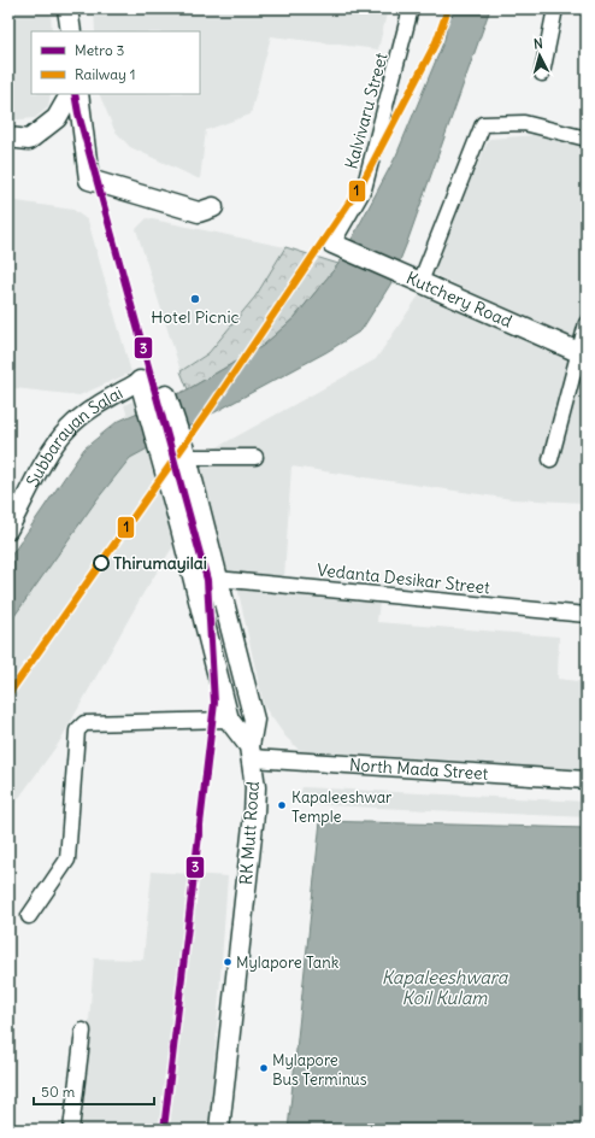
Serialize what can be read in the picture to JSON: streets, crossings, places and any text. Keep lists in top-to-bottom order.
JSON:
{
  "streets": {
    "main road": ["Kutchery Road", "RK Mutt Road"],
    "street": [
      "Kalvivaru Street",
      "Subbarayan Salai",
      "Vedanta Desikar Street",
      "North Mada Street"
    ]
  },
  "crossings": [
    ["Kalvivaru Street", "Kutchery Road"],
    ["North Mada Street", "RK Mutt Road"]
  ],
  "water": ["Kapaleeshwara Koil Kulam"],
  "places": [
    "Hotel Picnic",
    "Thirumayilai",
    "Kapaleeshwar Temple",
    "Mylapore Tank",
    "Mylapore Bus Terminus"
  ],
  "lines": ["rail line 1", "metro line 3"],
  "legend": ["Metro 3", "Railway 1"],
  "scale_bar": "50 m",
  "north": "top"
}
